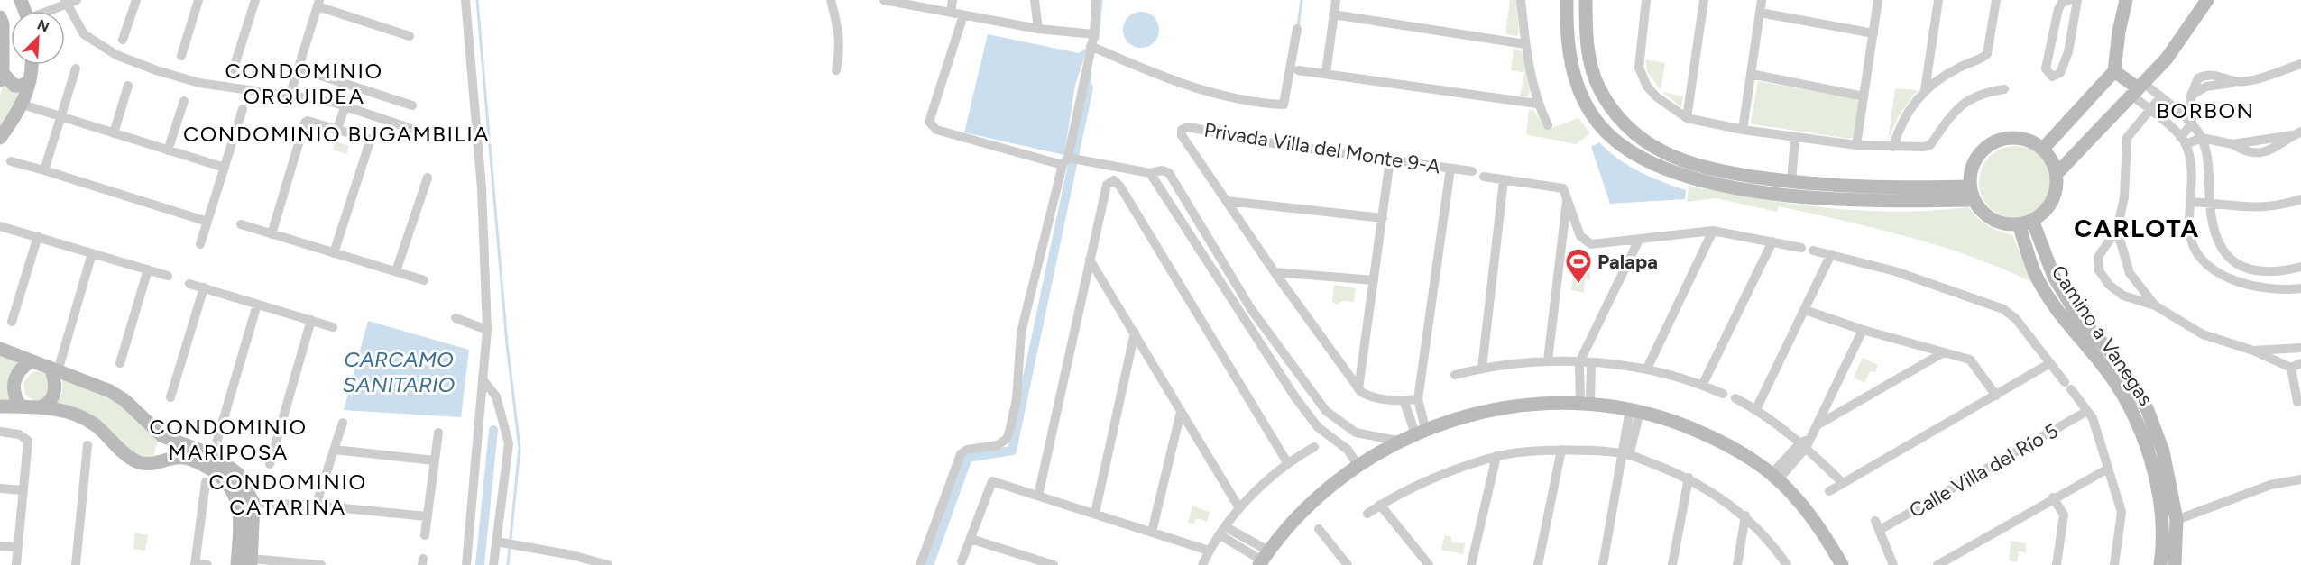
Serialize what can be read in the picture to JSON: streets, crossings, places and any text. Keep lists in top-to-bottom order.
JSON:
{
  "streets": {
    "street": ["Privada Villa del Monte 9-A", "Camino a Vanegas", "Calle Villa del Río 5"]
  },
  "districts": [
    "CONDOMINIO ORQUIDEA",
    "BORBON",
    "CONDOMINIO BUGAMBILIA",
    "CARLOTA",
    "CONDOMINIO MARIPOSA",
    "CONDOMINIO CATARINA"
  ],
  "water": ["CARCAMO SANITARIO"],
  "places": {
    "sports": ["Palapa"]
  },
  "north": "top right"
}
